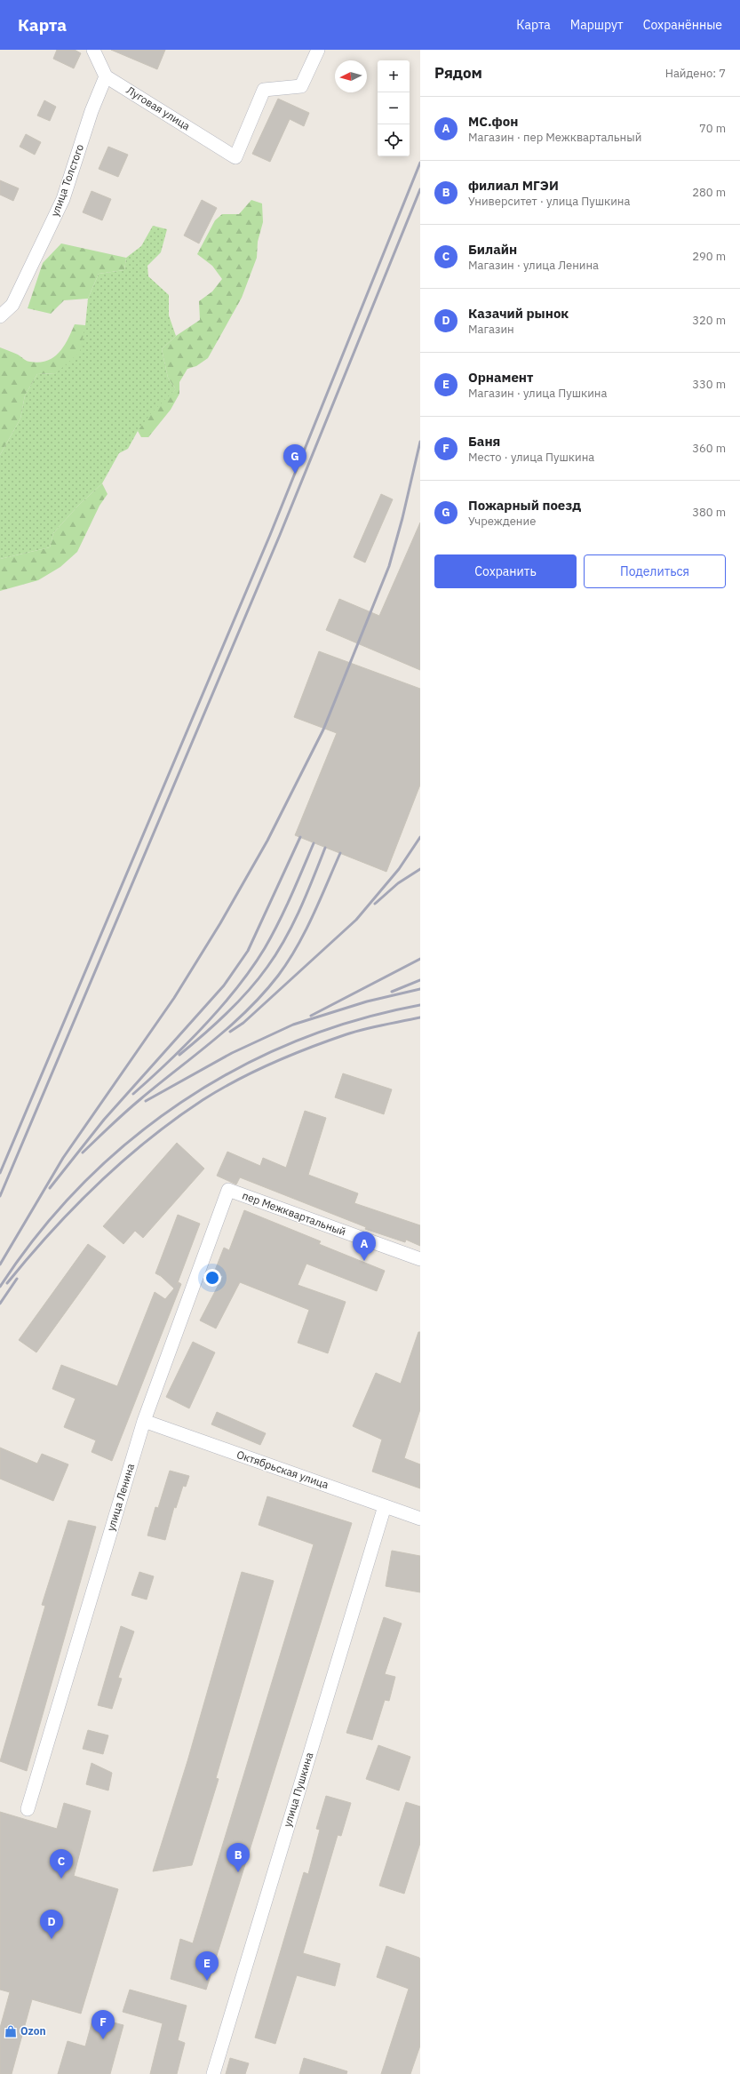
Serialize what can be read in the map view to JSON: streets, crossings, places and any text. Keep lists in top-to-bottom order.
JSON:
{
  "streets": {
    "street": [
      "Луговая улица",
      "улица Толстого",
      "пер Межквартальный",
      "Октябрьская улица",
      "улица Ленина",
      "улица Пушкина"
    ]
  },
  "crossings": [
    ["Луговая улица", "улица Толстого"],
    ["пер Межквартальный", "улица Ленина"],
    ["Октябрьская улица", "улица Ленина"],
    ["Октябрьская улица", "улица Пушкина"]
  ],
  "places": {
    "shop": ["Ozon"]
  },
  "north": "left",
  "page": {
    "header": "Карта",
    "nav": ["Карта", "Маршрут", "Сохранённые"],
    "heading": ["Рядом", "Найдено: 7"],
    "map_buttons": ["+", "−"],
    "list": [
      {
        "mark": "A",
        "name": "МС.фон",
        "note": "Магазин · пер Межквартальный",
        "value": "70 m"
      },
      {
        "mark": "B",
        "name": "филиал МГЭИ",
        "note": "Университет · улица Пушкина",
        "value": "280 m"
      },
      {
        "mark": "C",
        "name": "Билайн",
        "note": "Магазин · улица Ленина",
        "value": "290 m"
      },
      {
        "mark": "D",
        "name": "Казачий рынок",
        "note": "Магазин",
        "value": "320 m"
      },
      {
        "mark": "E",
        "name": "Орнамент",
        "note": "Магазин · улица Пушкина",
        "value": "330 m"
      },
      {
        "mark": "F",
        "name": "Баня",
        "note": "Место · улица Пушкина",
        "value": "360 m"
      },
      {
        "mark": "G",
        "name": "Пожарный поезд",
        "note": "Учреждение",
        "value": "380 m"
      }
    ],
    "pins": [
      "G",
      "A",
      "B",
      "C",
      "D",
      "E",
      "F"
    ],
    "buttons": ["Сохранить", "Поделиться"]
  }
}
